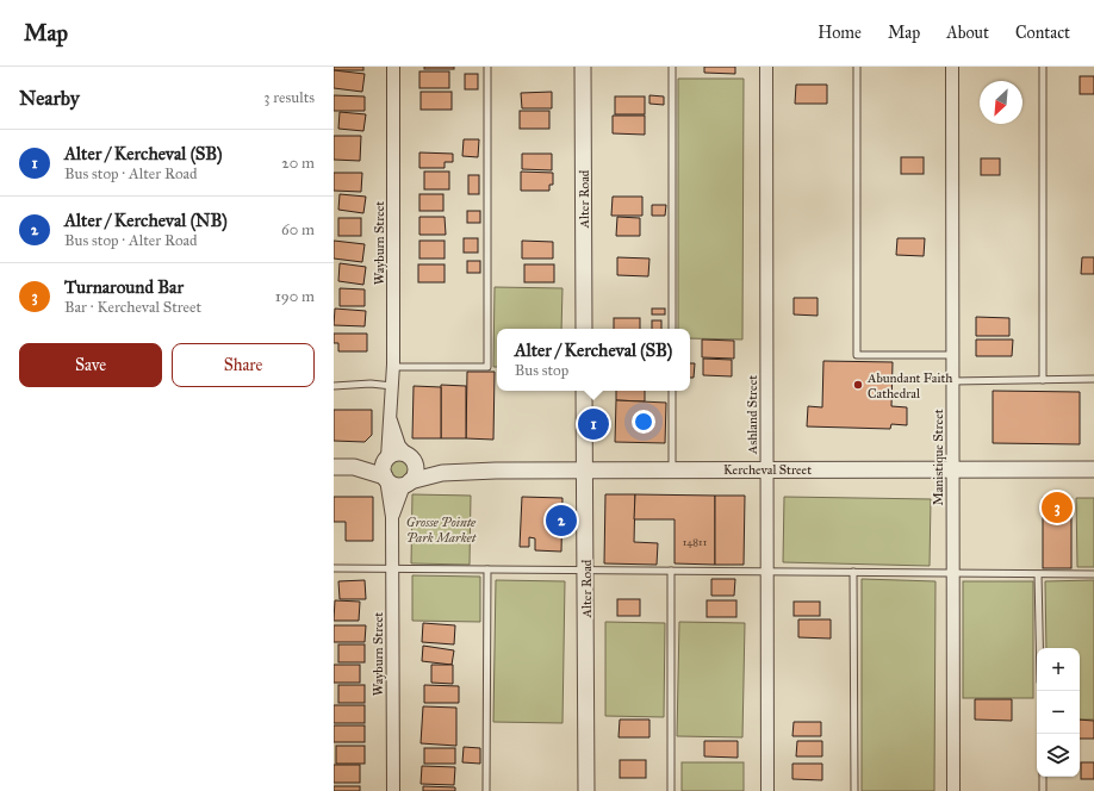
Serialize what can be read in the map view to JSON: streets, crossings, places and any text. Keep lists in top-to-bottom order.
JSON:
{
  "streets": {
    "street": [
      "Alter Road",
      "Wayburn Street",
      "Ashland Street",
      "Manistique Street",
      "Kercheval Street"
    ]
  },
  "crossings": [
    ["Alter Road", "Kercheval Street"],
    ["Wayburn Street", "Kercheval Street"],
    ["Ashland Street", "Kercheval Street"],
    ["Manistique Street", "Kercheval Street"]
  ],
  "parks": ["Grosse Pointe Park Market"],
  "places": ["Abundant Faith Cathedral"],
  "house_numbers": ["14811"],
  "north": "bottom left",
  "page": {
    "header": "Map",
    "nav": [
      "Home",
      "Map",
      "About",
      "Contact"
    ],
    "heading": ["Nearby", "3 results"],
    "list": [
      {
        "mark": "1",
        "name": "Alter / Kercheval (SB)",
        "note": "Bus stop · Alter Road",
        "value": "20 m"
      },
      {
        "mark": "2",
        "name": "Alter / Kercheval (NB)",
        "note": "Bus stop · Alter Road",
        "value": "60 m"
      },
      {
        "mark": "3",
        "name": "Turnaround Bar",
        "note": "Bar · Kercheval Street",
        "value": "190 m"
      }
    ],
    "buttons": ["Save", "Share"],
    "popup": ["Alter / Kercheval (SB)", "Bus stop"],
    "pins": ["1", "3", "2"],
    "map_buttons": ["+", "−"]
  }
}
